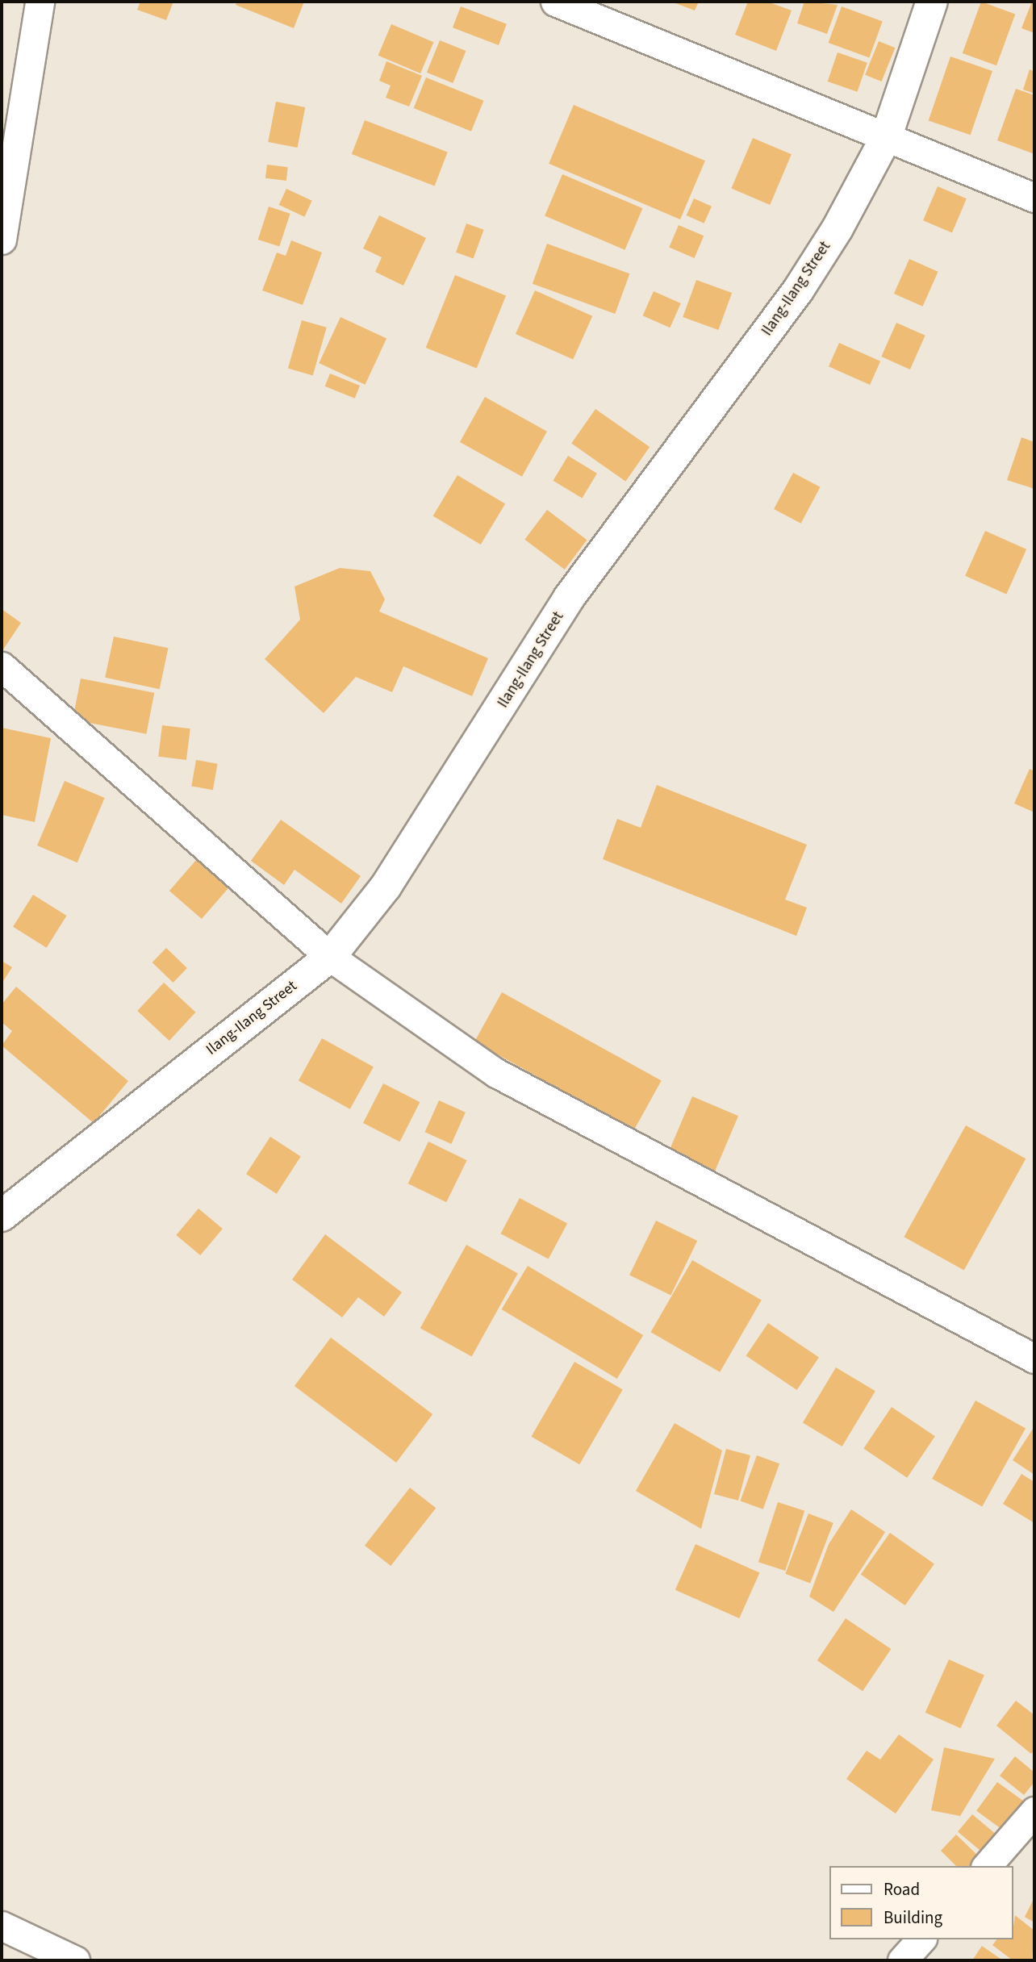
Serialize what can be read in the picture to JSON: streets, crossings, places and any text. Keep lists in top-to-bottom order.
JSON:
{
  "streets": {
    "main road": ["Ilang-Ilang Street"]
  },
  "legend": ["Road", "Building"]
}
